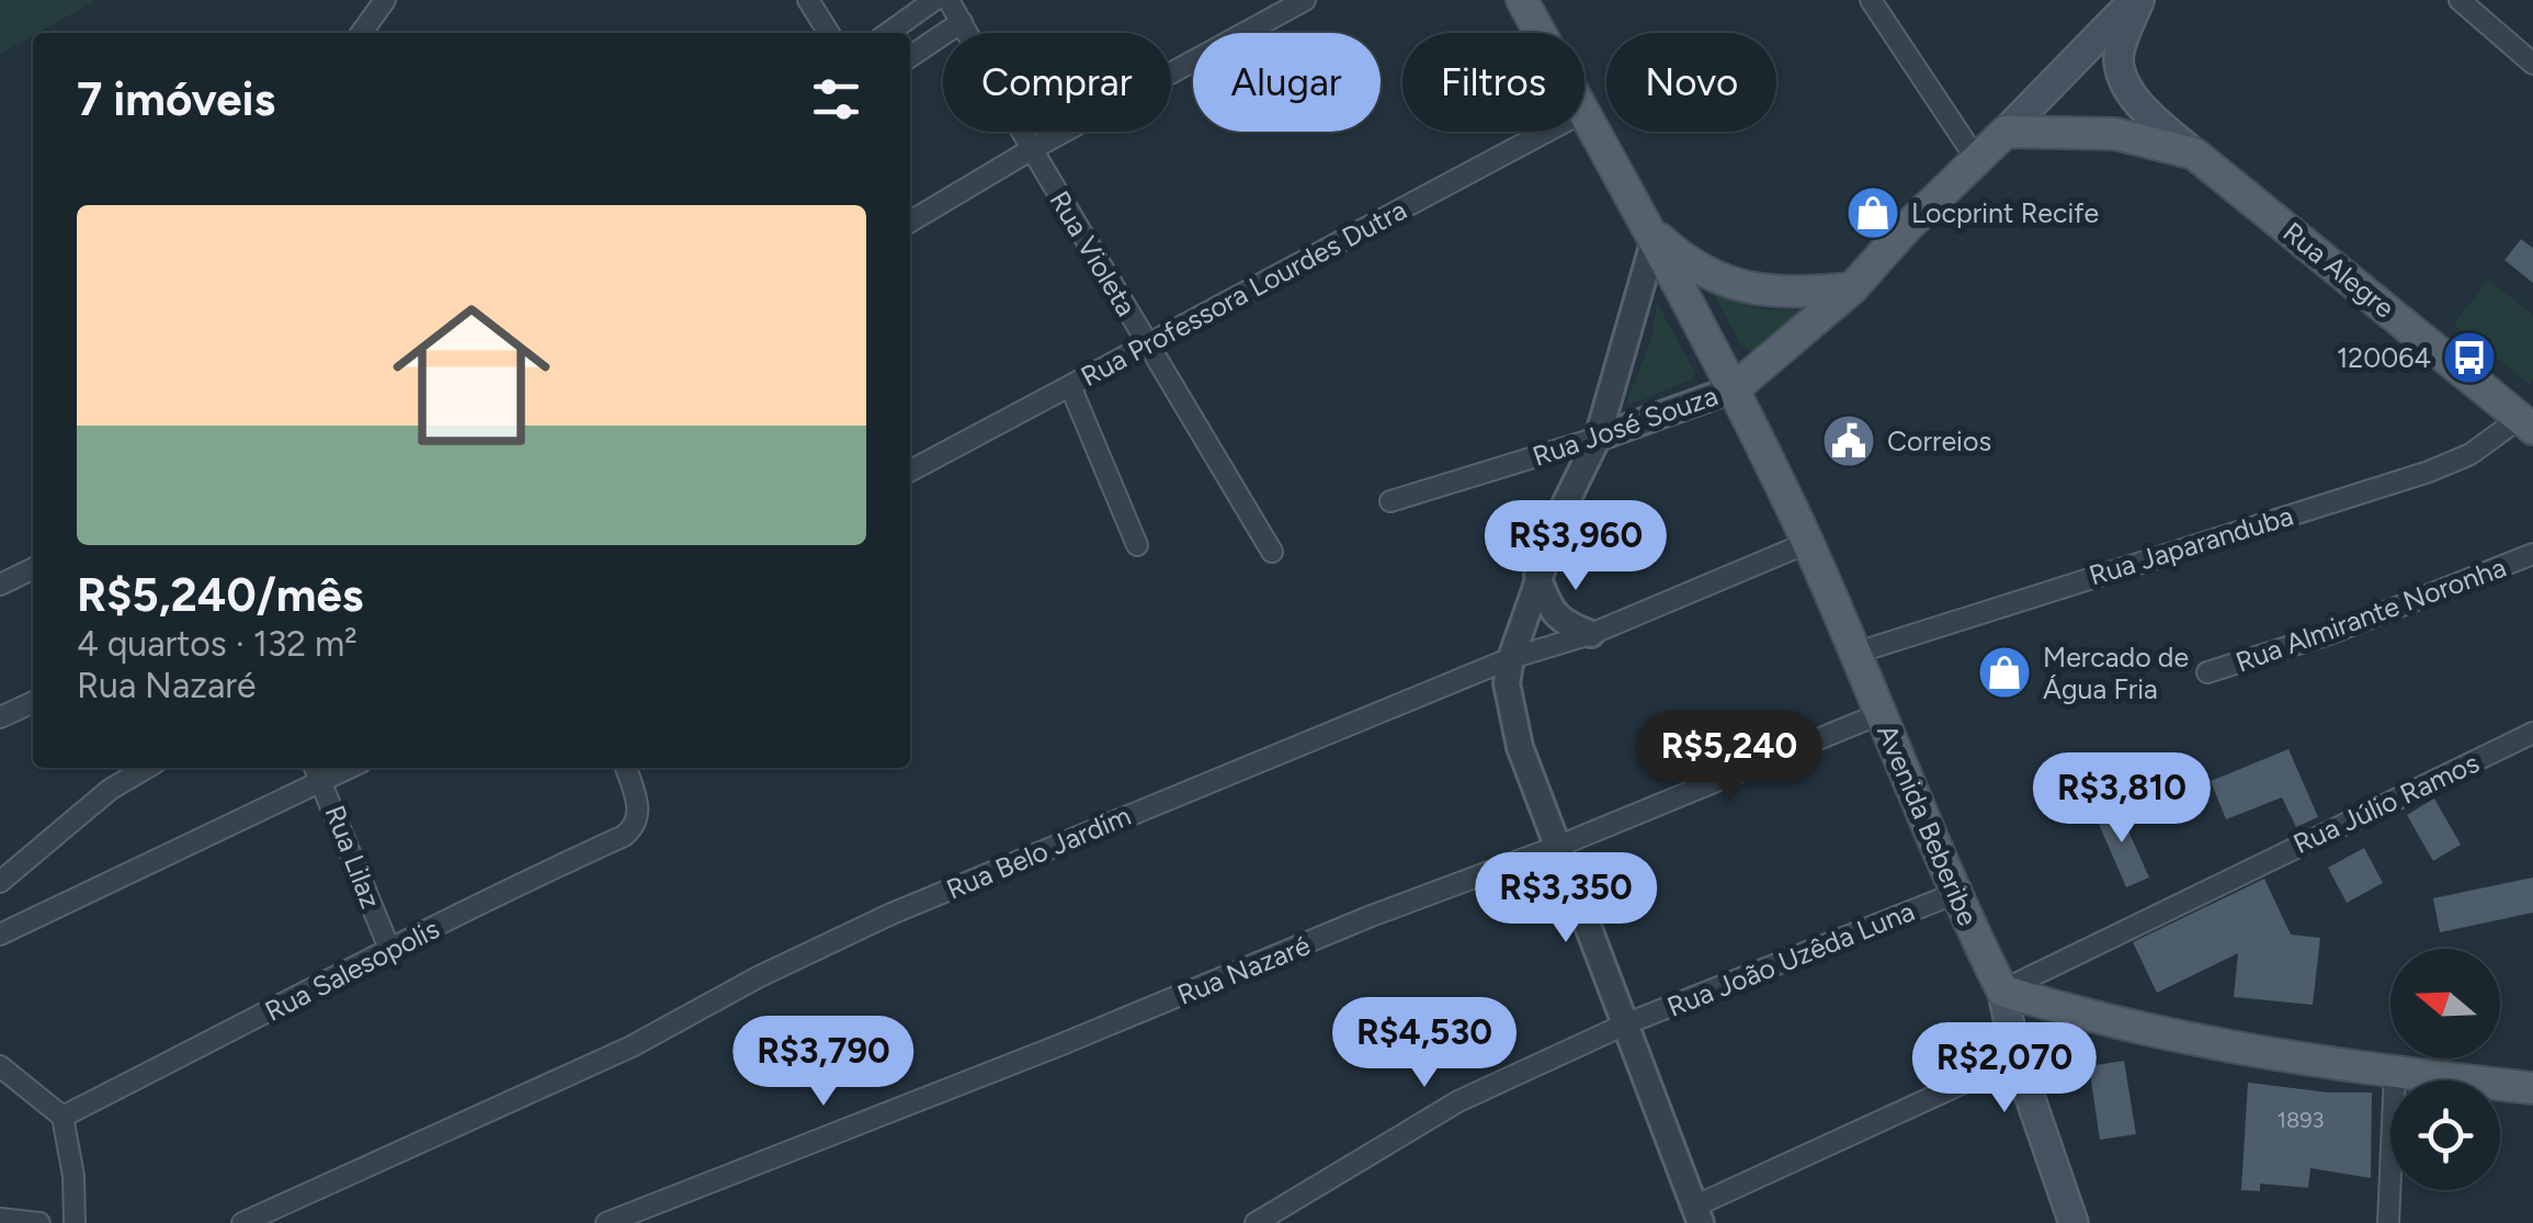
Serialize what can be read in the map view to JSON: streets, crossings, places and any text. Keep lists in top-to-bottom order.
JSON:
{
  "streets": {
    "main road": ["Rua Alegre", "Avenida Beberibe"],
    "street": [
      "Rua Violeta",
      "Rua Professora Lourdes Dutra",
      "Rua José Souza",
      "Rua Japaranduba",
      "Rua Almirante Noronha",
      "Rua Júlio Ramos",
      "Rua Belo Jardim",
      "Rua Lilaz",
      "Rua João Uzêda Luna",
      "Rua Salesopolis",
      "Rua Nazaré"
    ]
  },
  "crossings": [
    ["Rua Violeta", "Rua Professora Lourdes Dutra"],
    ["Rua Alegre", "Rua Japaranduba"],
    ["Rua José Souza", "Avenida Beberibe"],
    ["Rua Japaranduba", "Avenida Beberibe"],
    ["Rua Júlio Ramos", "Avenida Beberibe"],
    ["Avenida Beberibe", "Rua Belo Jardim"],
    ["Avenida Beberibe", "Rua João Uzêda Luna"],
    ["Avenida Beberibe", "Rua Nazaré"],
    ["Rua Lilaz", "Rua Salesopolis"]
  ],
  "places": {
    "shop": ["Locprint Recife", "Mercado de Água Fria"],
    "bus stop": ["120064"],
    "public building": ["Correios"]
  },
  "house_numbers": ["1893"],
  "north": "left",
  "page": {
    "chip": [
      "Comprar",
      "Alugar",
      "Filtros",
      "Novo"
    ],
    "heading": "7 imóveis",
    "list": [
      {
        "name": "R$5,240/mês",
        "note": "4 quartos · 132 m² · Rua Nazaré"
      }
    ],
    "price": [
      "R$3,960",
      "R$5,240",
      "R$3,810",
      "R$3,350",
      "R$4,530",
      "R$3,790",
      "R$2,070"
    ]
  }
}
